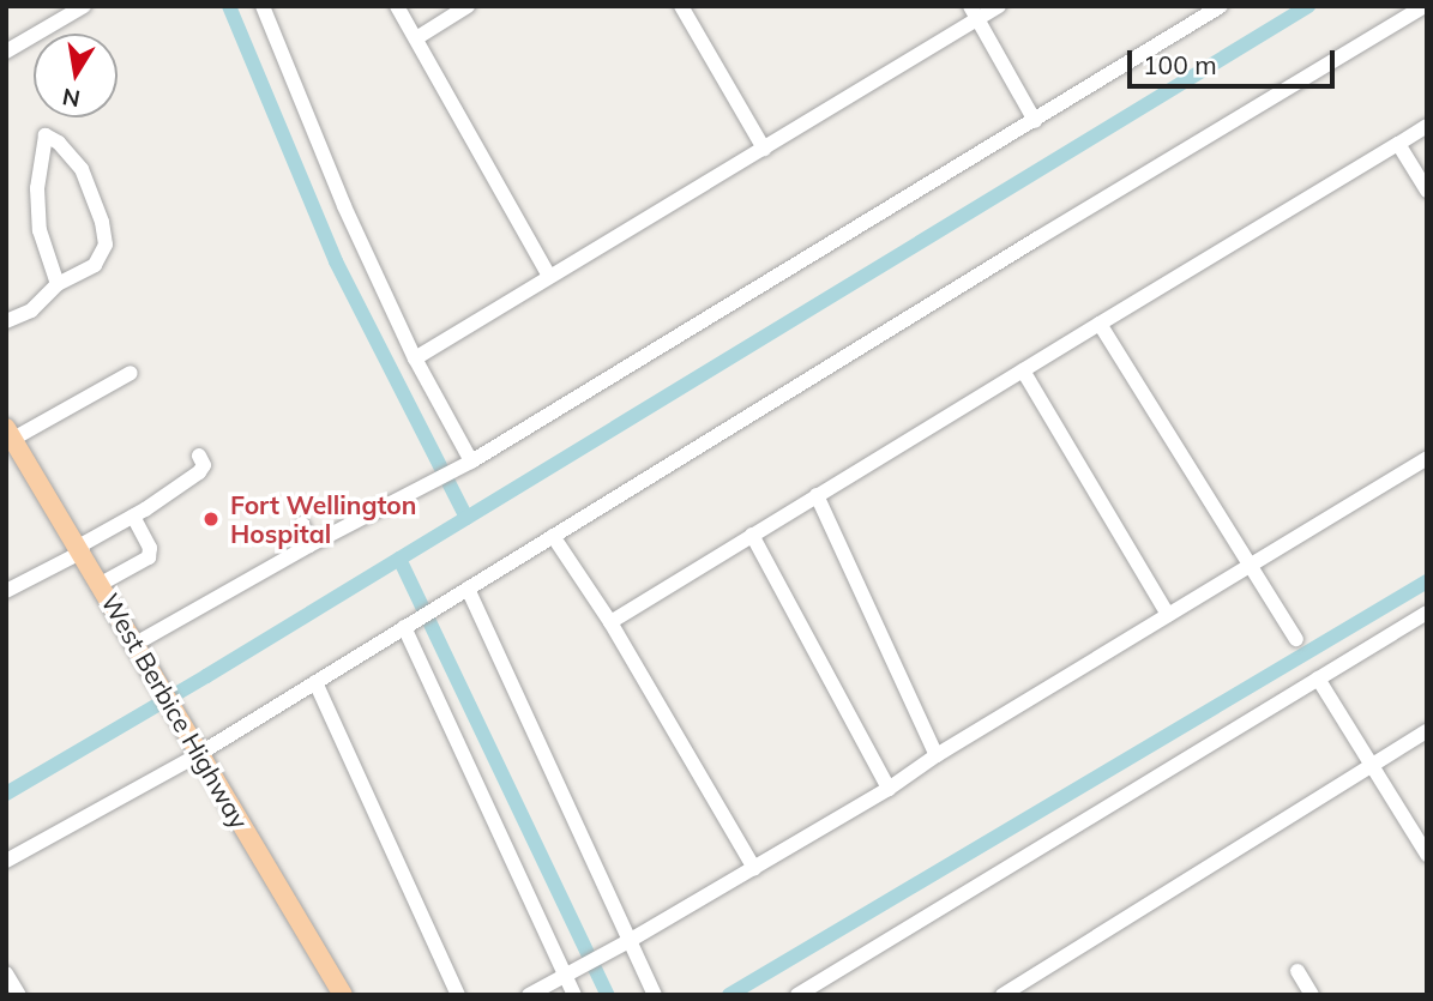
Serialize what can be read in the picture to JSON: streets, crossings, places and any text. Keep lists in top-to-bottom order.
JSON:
{
  "streets": {
    "main road": ["West Berbice Highway"]
  },
  "places": ["Fort Wellington Hospital"],
  "scale_bar": "100 m",
  "north": "bottom"
}
